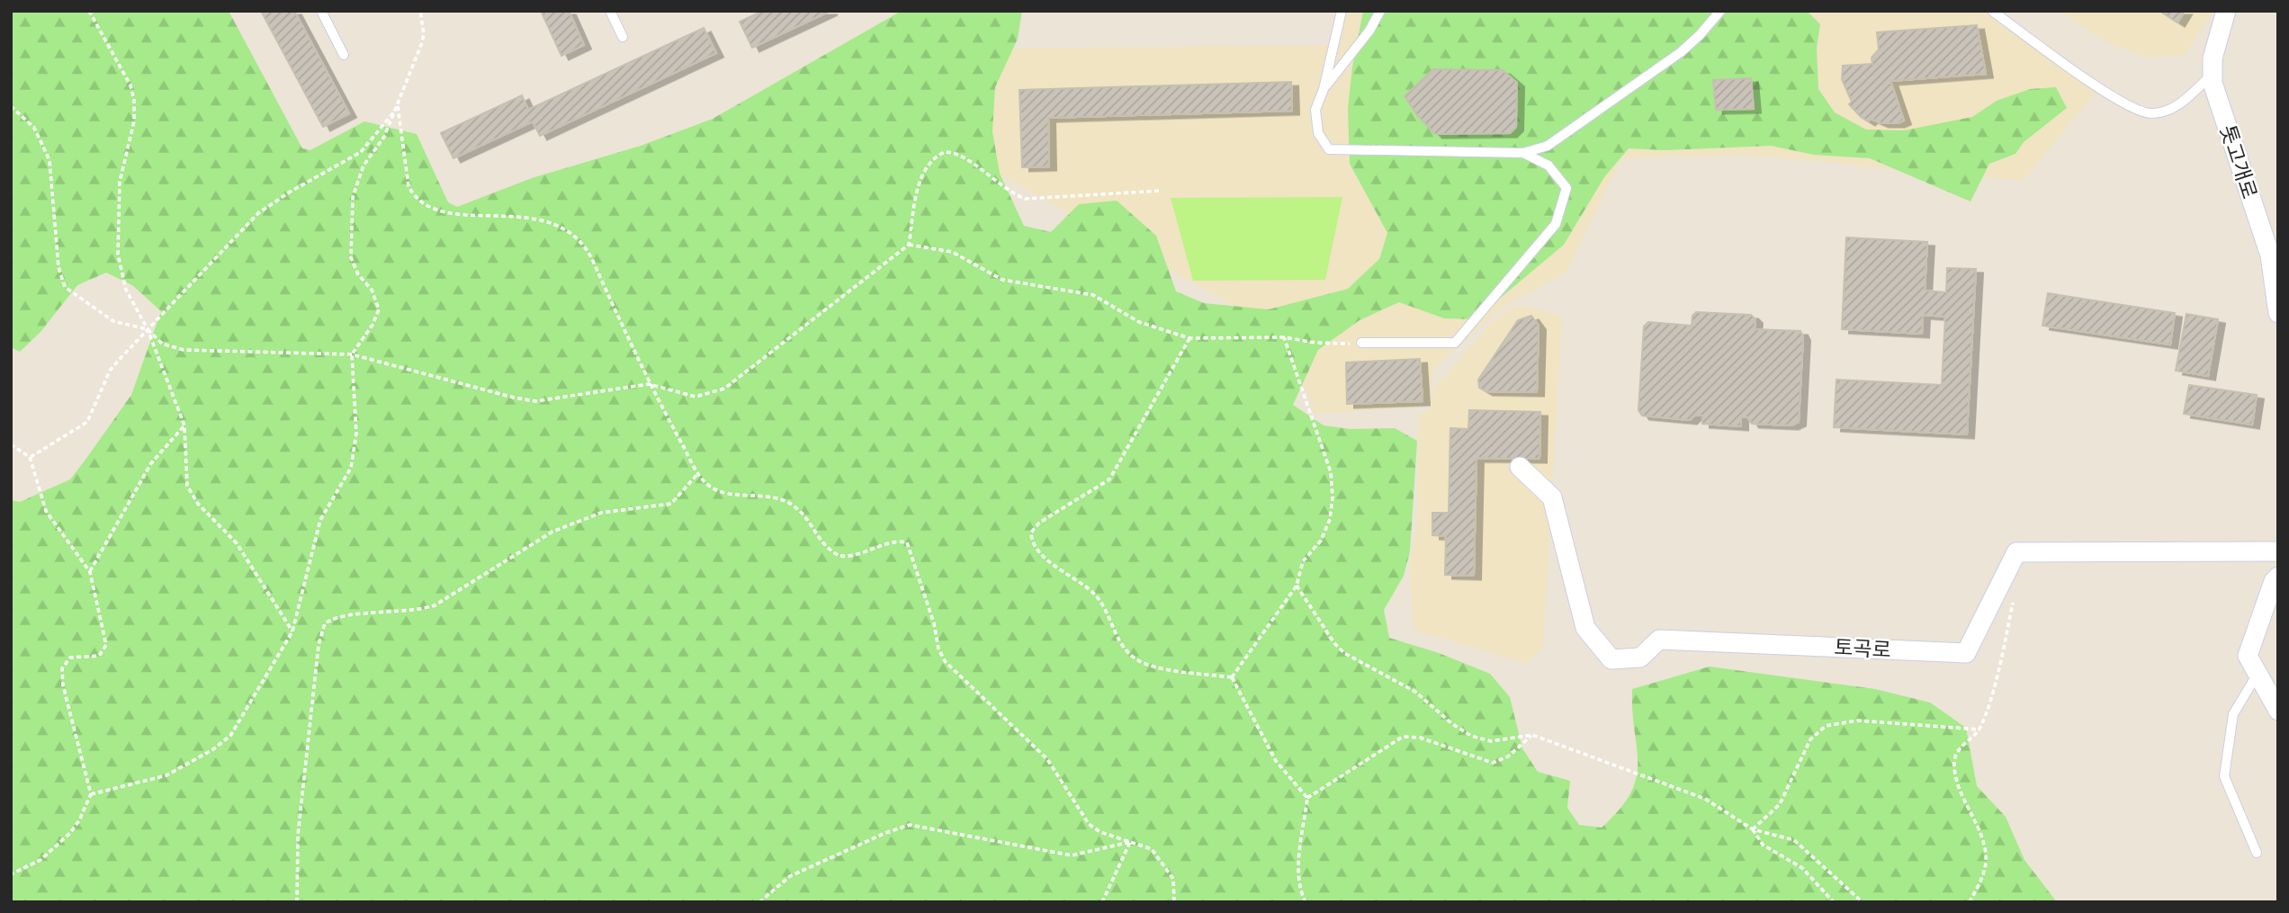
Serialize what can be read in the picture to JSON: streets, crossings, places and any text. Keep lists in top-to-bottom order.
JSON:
{
  "streets": {
    "street": ["톳고개로", "토곡로"]
  }
}
